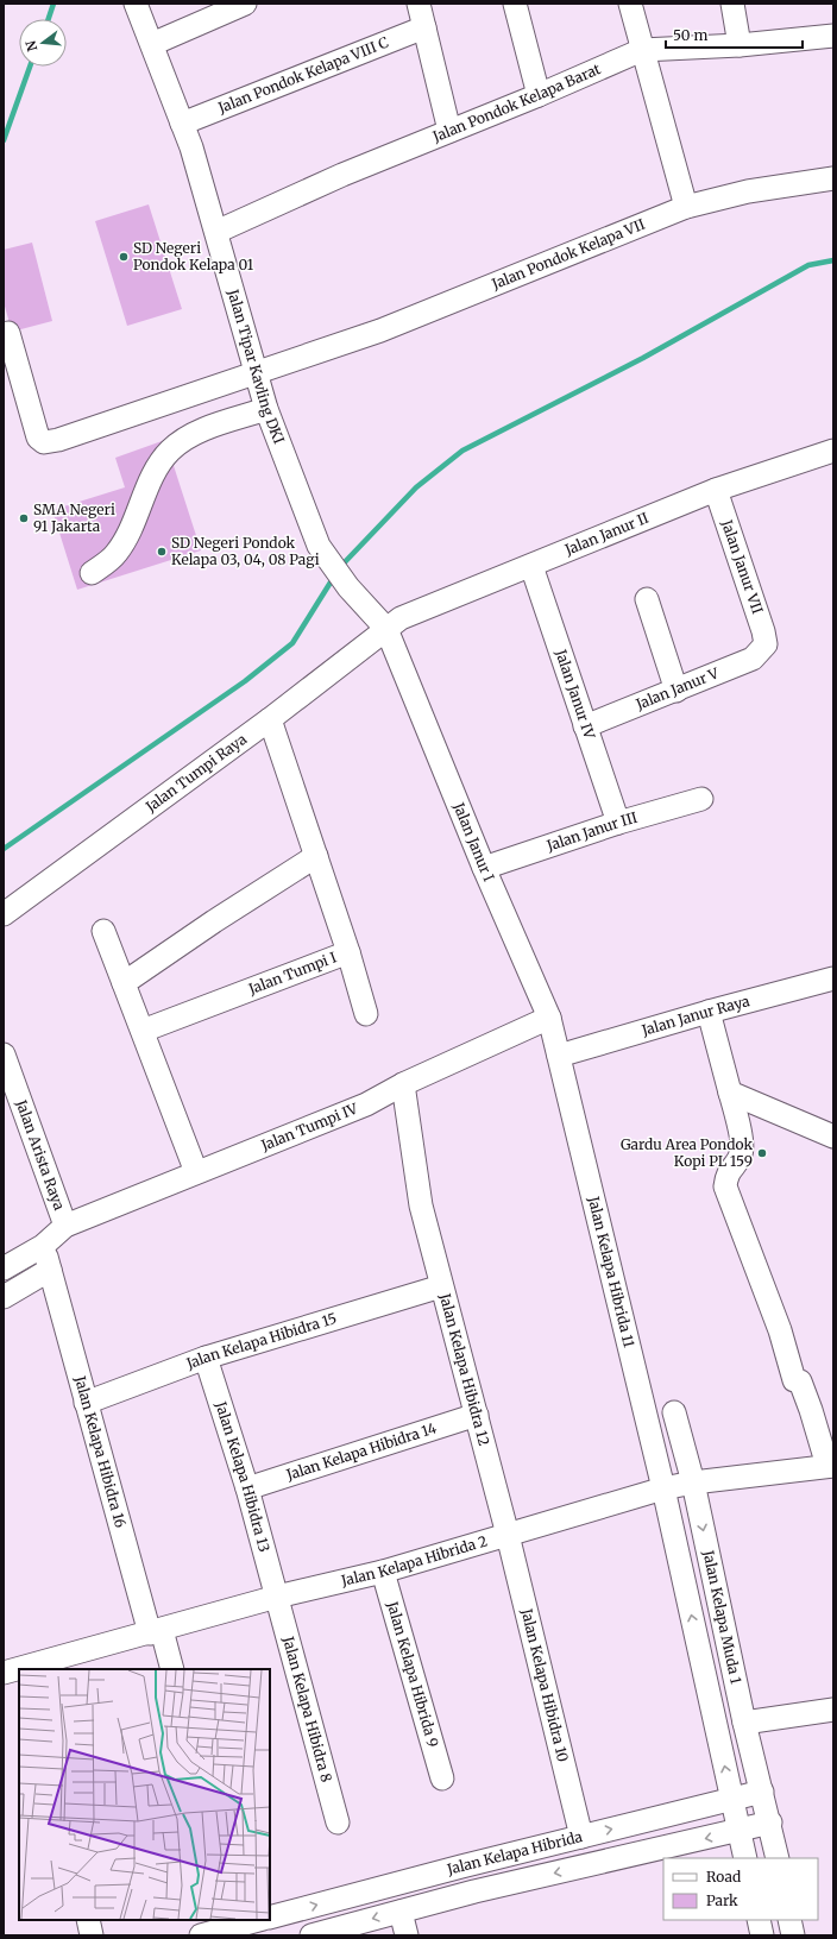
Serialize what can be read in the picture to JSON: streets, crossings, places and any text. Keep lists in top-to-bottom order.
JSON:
{
  "streets": {
    "street": [
      "Jalan Pondok Kelapa VIII C",
      "Jalan Pondok Kelapa Barat",
      "Jalan Pondok Kelapa VII",
      "Jalan Tipar Kavling DKI",
      "Jalan Janur II",
      "Jalan Janur VII",
      "Jalan Janur V",
      "Jalan Janur IV",
      "Jalan Tumpi Raya",
      "Jalan Janur III",
      "Jalan Janur I",
      "Jalan Tumpi I",
      "Jalan Janur Raya",
      "Jalan Tumpi IV",
      "Jalan Arista Raya",
      "Jalan Kelapa Hibrida 11",
      "Jalan Kelapa Hibidra 15",
      "Jalan Kelapa Hibidra 12",
      "Jalan Kelapa Hibidra 16",
      "Jalan Kelapa Hibidra 14",
      "Jalan Kelapa Hibidra 13",
      "Jalan Kelapa Hibrida 2",
      "Jalan Kelapa Muda 1",
      "Jalan Kelapa Hibrida 9",
      "Jalan Kelapa Hibidra 10",
      "Jalan Kelapa Hibidra 8",
      "Jalan Kelapa Hibrida"
    ]
  },
  "crossings": [
    ["Jalan Pondok Kelapa VIII C", "Jalan Tipar Kavling DKI"],
    ["Jalan Pondok Kelapa Barat", "Jalan Tipar Kavling DKI"],
    ["Jalan Pondok Kelapa VII", "Jalan Tipar Kavling DKI"],
    ["Jalan Tipar Kavling DKI", "Jalan Janur II"],
    ["Jalan Tipar Kavling DKI", "Jalan Tumpi Raya"],
    ["Jalan Tipar Kavling DKI", "Jalan Janur I"],
    ["Jalan Janur II", "Jalan Janur VII"],
    ["Jalan Janur II", "Jalan Janur IV"],
    ["Jalan Janur II", "Jalan Tumpi Raya"],
    ["Jalan Janur II", "Jalan Janur I"],
    ["Jalan Janur VII", "Jalan Janur V"],
    ["Jalan Janur V", "Jalan Janur IV"],
    ["Jalan Janur IV", "Jalan Janur III"],
    ["Jalan Tumpi Raya", "Jalan Janur I"],
    ["Jalan Tumpi Raya", "Jalan Tumpi I"],
    ["Jalan Janur III", "Jalan Janur I"],
    ["Jalan Janur I", "Jalan Janur Raya"],
    ["Jalan Janur I", "Jalan Tumpi IV"],
    ["Jalan Janur I", "Jalan Kelapa Hibrida 11"],
    ["Jalan Janur Raya", "Jalan Kelapa Hibrida 11"],
    ["Jalan Tumpi IV", "Jalan Arista Raya"],
    ["Jalan Tumpi IV", "Jalan Kelapa Hibidra 12"],
    ["Jalan Kelapa Hibrida 11", "Jalan Kelapa Hibrida 2"],
    ["Jalan Kelapa Hibrida 11", "Jalan Kelapa Muda 1"],
    ["Jalan Kelapa Hibidra 15", "Jalan Kelapa Hibidra 12"],
    ["Jalan Kelapa Hibidra 15", "Jalan Kelapa Hibidra 16"],
    ["Jalan Kelapa Hibidra 15", "Jalan Kelapa Hibidra 13"],
    ["Jalan Kelapa Hibidra 12", "Jalan Kelapa Hibidra 14"],
    ["Jalan Kelapa Hibidra 12", "Jalan Kelapa Hibrida 2"],
    ["Jalan Kelapa Hibidra 12", "Jalan Kelapa Hibidra 10"],
    ["Jalan Kelapa Hibidra 16", "Jalan Kelapa Hibrida 2"],
    ["Jalan Kelapa Hibidra 14", "Jalan Kelapa Hibidra 13"],
    ["Jalan Kelapa Hibidra 13", "Jalan Kelapa Hibrida 2"],
    ["Jalan Kelapa Hibidra 13", "Jalan Kelapa Hibidra 8"],
    ["Jalan Kelapa Hibrida 2", "Jalan Kelapa Muda 1"],
    ["Jalan Kelapa Hibrida 2", "Jalan Kelapa Hibrida 9"],
    ["Jalan Kelapa Hibrida 2", "Jalan Kelapa Hibidra 10"],
    ["Jalan Kelapa Hibrida 2", "Jalan Kelapa Hibidra 8"],
    ["Jalan Kelapa Muda 1", "Jalan Kelapa Hibrida"],
    ["Jalan Kelapa Hibidra 10", "Jalan Kelapa Hibrida"]
  ],
  "places": [
    "SD Negeri Pondok Kelapa 01",
    "SMA Negeri 91 Jakarta",
    "SD Negeri Pondok Kelapa 03, 04, 08 Pagi",
    "Gardu Area Pondok Kopi PL 159"
  ],
  "legend": ["Road", "Park"],
  "scale_bar": "50 m",
  "north": "left"
}
